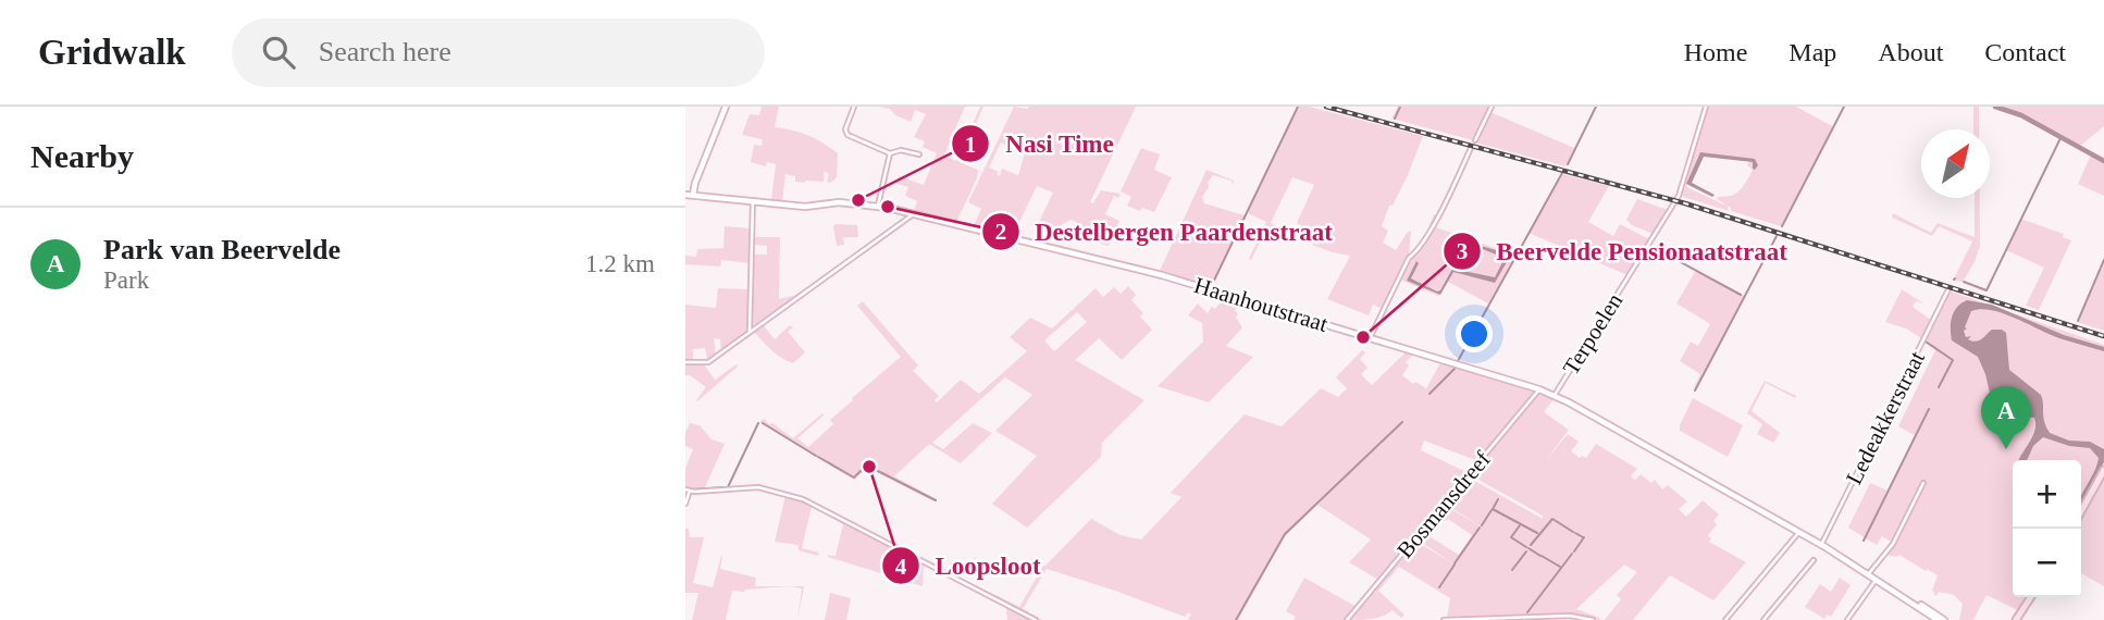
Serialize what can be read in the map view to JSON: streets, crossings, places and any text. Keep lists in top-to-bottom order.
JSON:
{
  "streets": {
    "street": [
      "Haanhoutstraat",
      "Terpoelen",
      "Ledeakkerstraat",
      "Bosmansdreef"
    ]
  },
  "crossings": [
    ["Haanhoutstraat", "Terpoelen"],
    ["Haanhoutstraat", "Ledeakkerstraat"],
    ["Haanhoutstraat", "Bosmansdreef"]
  ],
  "places": [
    "Nasi Time",
    "Destelbergen Paardenstraat",
    "Beervelde Pensionaatstraat",
    "Loopsloot"
  ],
  "north": "top right",
  "page": {
    "header": "Gridwalk",
    "search": "Search here",
    "nav": [
      "Home",
      "Map",
      "About",
      "Contact"
    ],
    "heading": "Nearby",
    "list": [
      {
        "mark": "A",
        "name": "Park van Beervelde",
        "note": "Park",
        "value": "1.2 km"
      }
    ],
    "pins": "A",
    "map_buttons": ["+", "−"]
  }
}
